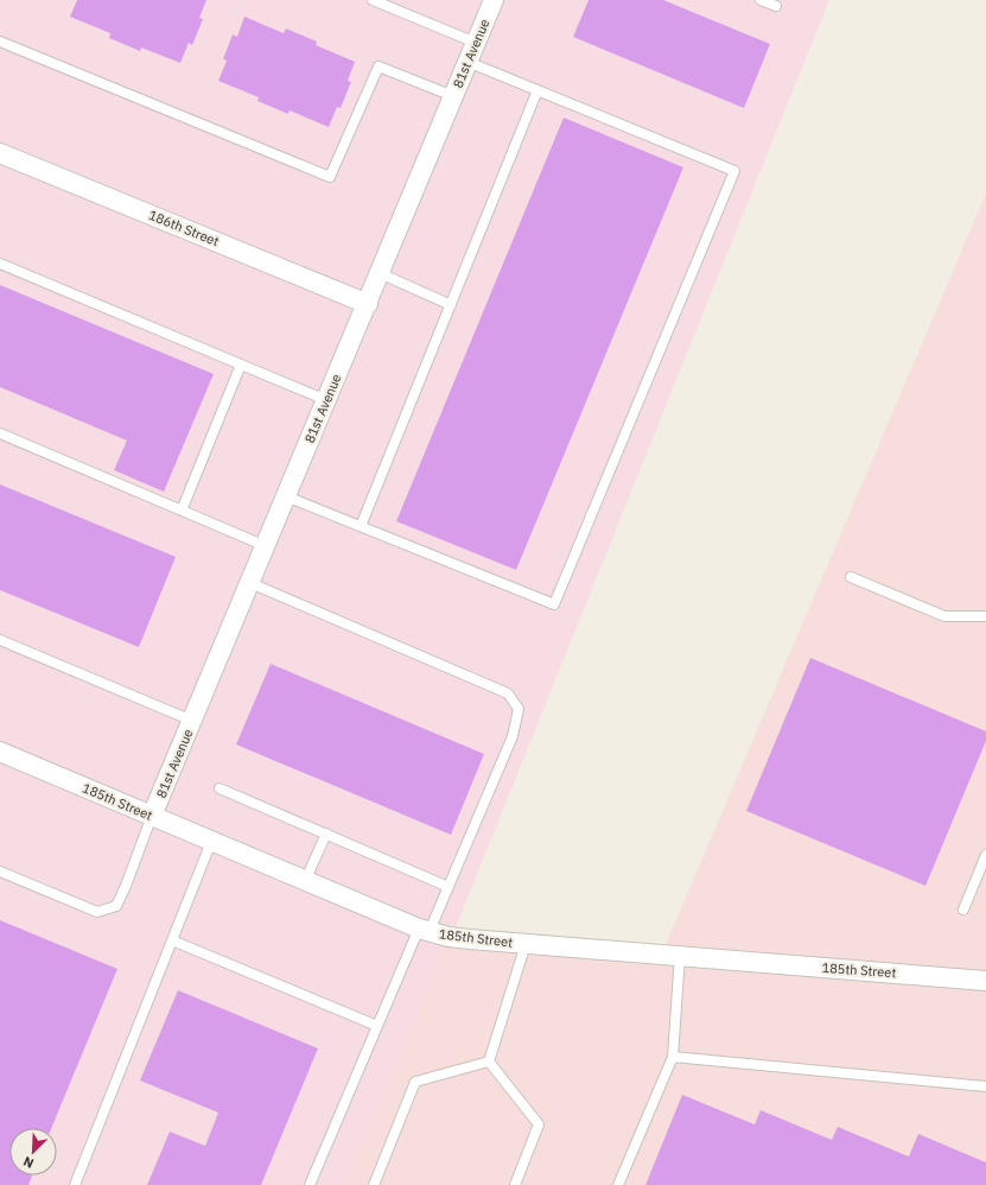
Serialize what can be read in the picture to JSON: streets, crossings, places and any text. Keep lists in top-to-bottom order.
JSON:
{
  "streets": {
    "street": ["81st Avenue", "186th Street", "185th Street"]
  },
  "crossings": [
    ["81st Avenue", "186th Street"],
    ["81st Avenue", "185th Street"]
  ],
  "north": "bottom left"
}
